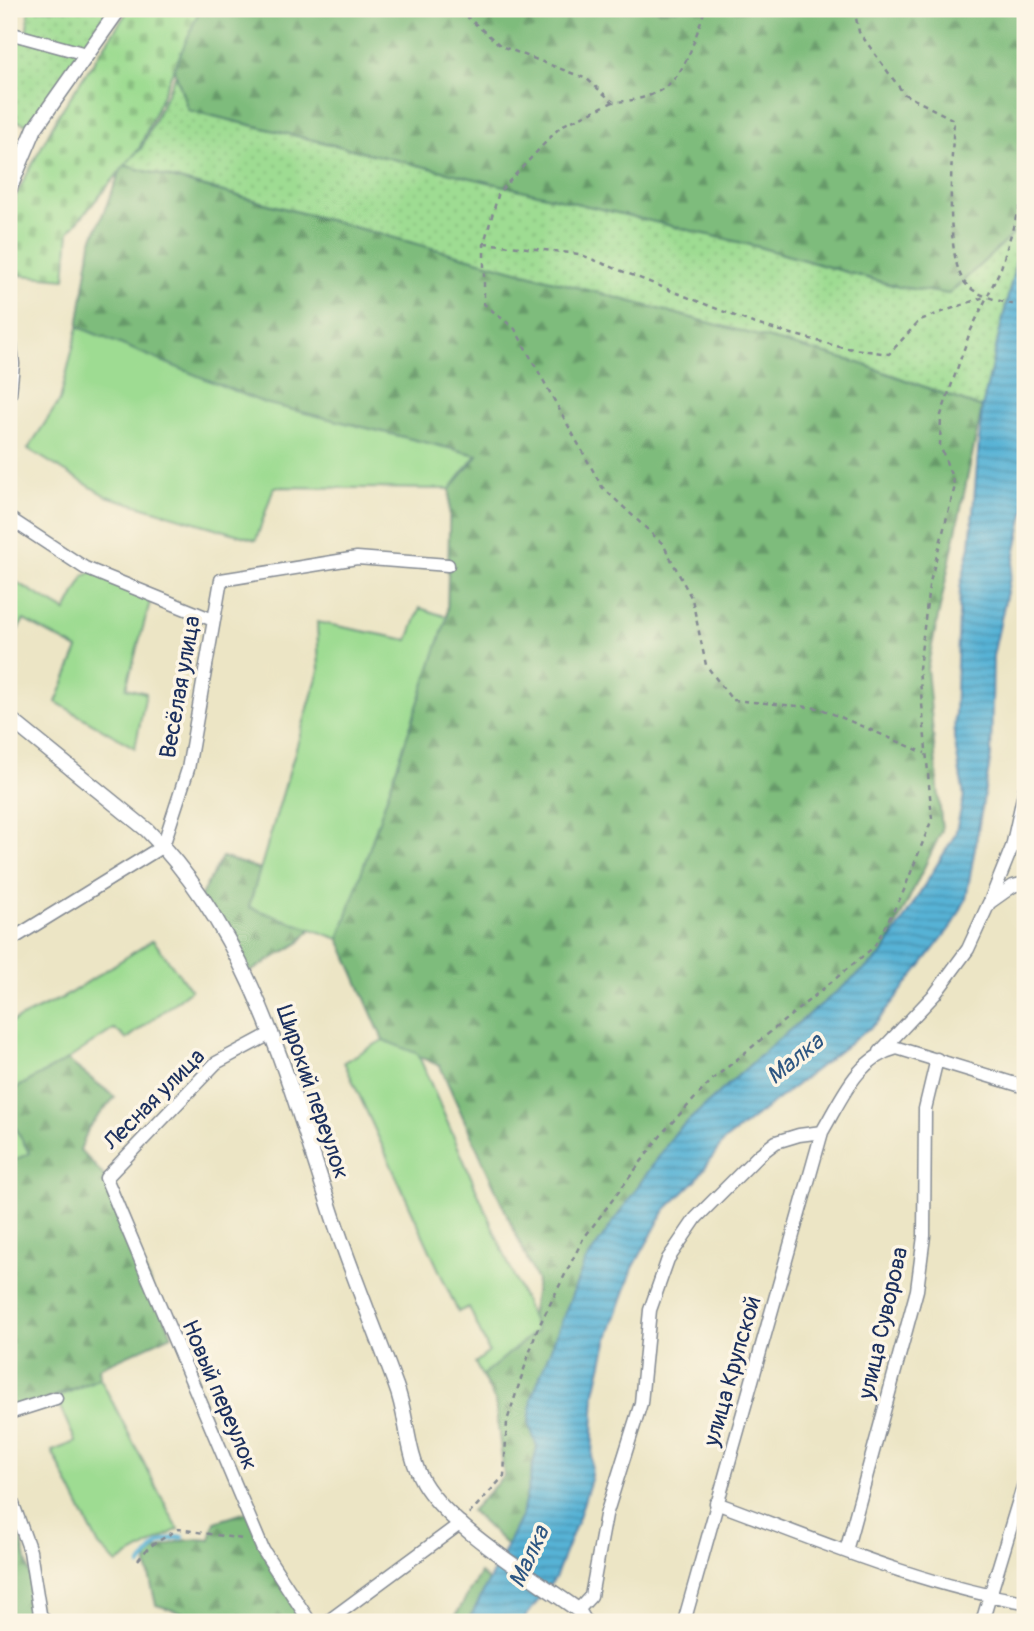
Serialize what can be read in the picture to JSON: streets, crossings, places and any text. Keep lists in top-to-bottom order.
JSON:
{
  "streets": {
    "street": [
      "Весёлая улица",
      "Широкий переулок",
      "Лесная улица",
      "улица Суворова",
      "улица Крупской",
      "Новый переулок"
    ]
  },
  "crossings": [
    ["Весёлая улица", "Широкий переулок"],
    ["Широкий переулок", "Лесная улица"],
    ["Лесная улица", "Новый переулок"]
  ],
  "water": ["Малка"]
}
